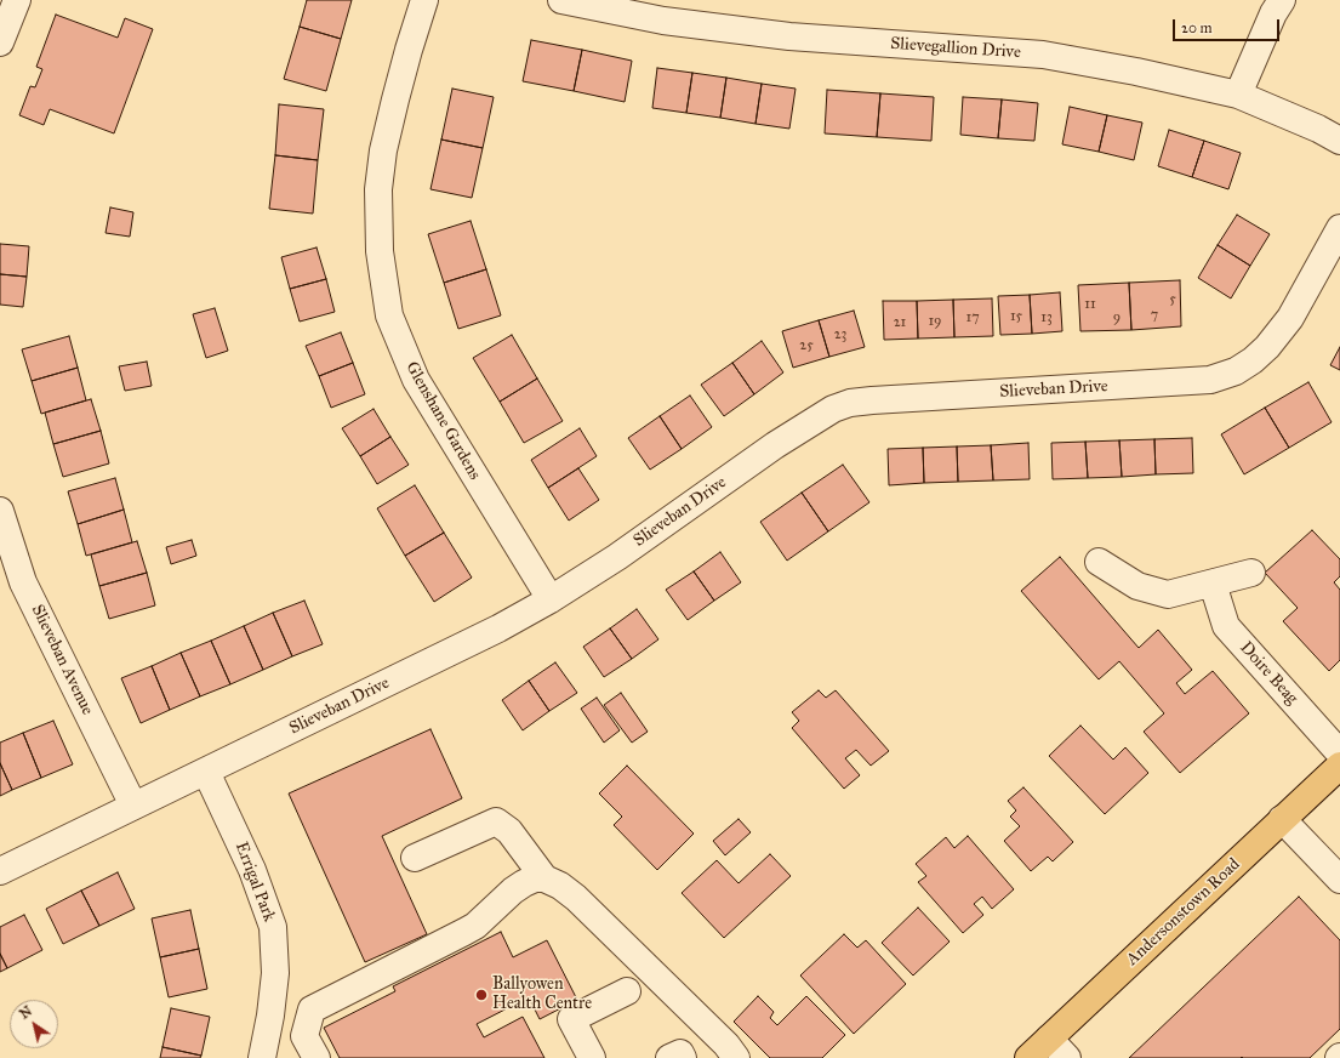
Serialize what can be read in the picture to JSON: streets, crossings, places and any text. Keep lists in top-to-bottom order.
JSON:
{
  "streets": {
    "main road": ["Andersonstown Road"],
    "street": [
      "Slievegallion Drive",
      "Slieveban Drive",
      "Glenshane Gardens",
      "Slieveban Avenue",
      "Doire Beag",
      "Errigal Park"
    ]
  },
  "crossings": [
    ["Slieveban Drive", "Glenshane Gardens"],
    ["Slieveban Drive", "Slieveban Avenue"],
    ["Slieveban Drive", "Errigal Park"]
  ],
  "places": ["Ballyowen Health Centre"],
  "house_numbers": [
    "5",
    "11",
    "7",
    "15",
    "17",
    "13",
    "9",
    "19",
    "21",
    "23",
    "25"
  ],
  "scale_bar": "20 m",
  "north": "top left"
}
